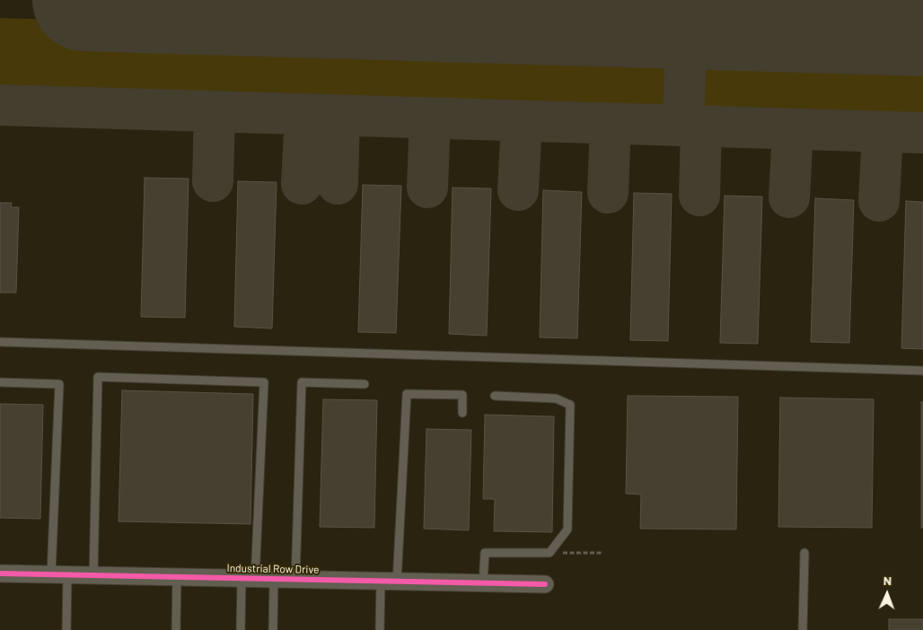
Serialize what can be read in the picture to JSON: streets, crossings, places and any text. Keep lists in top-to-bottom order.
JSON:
{
  "streets": {
    "street": ["Industrial Row Drive"]
  },
  "north": "top"
}
